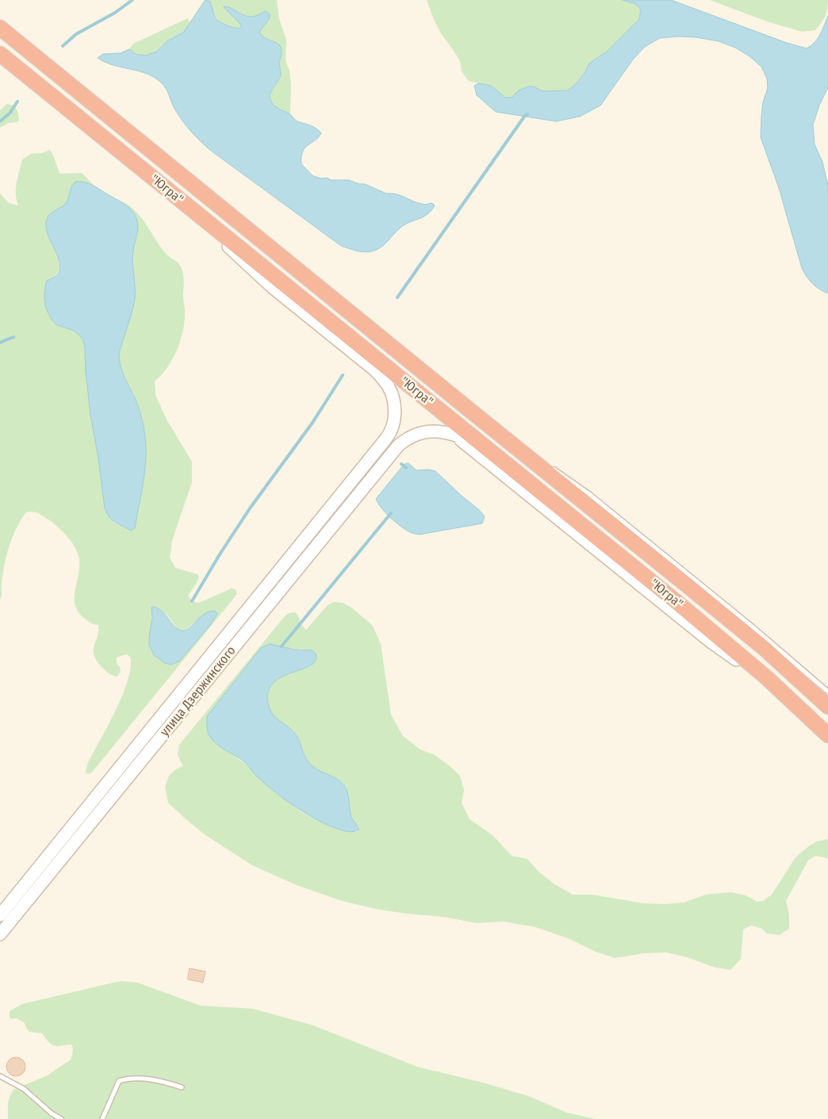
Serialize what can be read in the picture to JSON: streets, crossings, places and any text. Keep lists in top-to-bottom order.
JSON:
{
  "streets": {
    "highway": ["\"Югра\""],
    "street": ["улица Дзержинского"]
  },
  "crossings": [
    ["\"Югра\"", "улица Дзержинского"]
  ]
}
